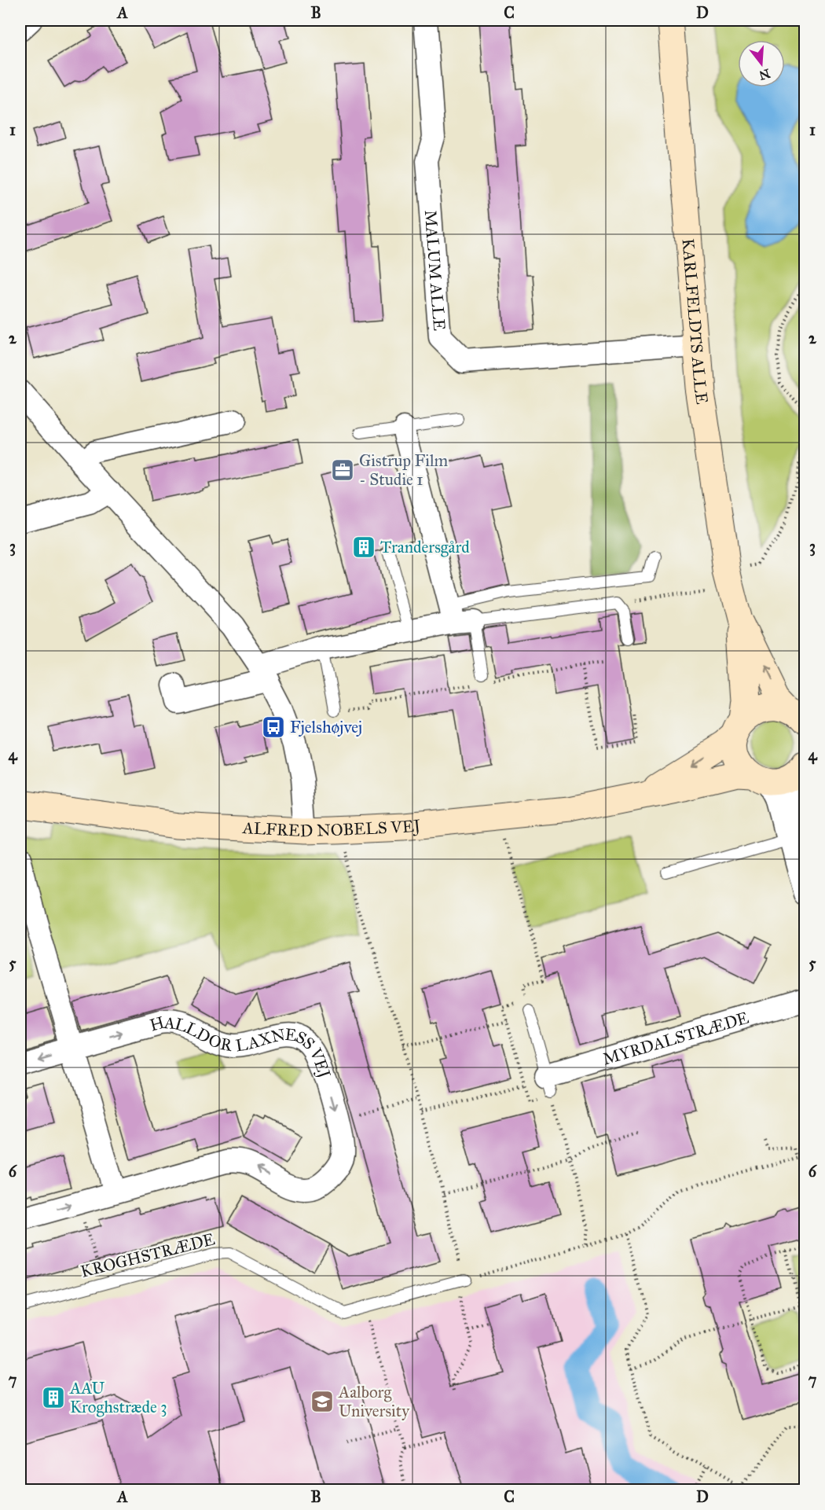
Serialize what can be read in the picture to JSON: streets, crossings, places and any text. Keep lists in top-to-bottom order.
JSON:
{
  "streets": {
    "street": [
      "MALUM ALLE",
      "KARLFELDTS ALLE",
      "ALFRED NOBELS VEJ",
      "MYRDALSTRÆDE",
      "HALLDOR LAXNESS VEJ"
    ],
    "lane": ["KROGHSTRÆDE"]
  },
  "crossings": [
    ["MALUM ALLE", "KARLFELDTS ALLE"],
    ["KARLFELDTS ALLE", "ALFRED NOBELS VEJ"]
  ],
  "places": {
    "office": ["Gistrup Film - Studie 1"],
    "building": ["Trandersgård", "AAU Kroghstræde 3"],
    "bus stop": ["Fjelshøjvej"],
    "school or university": ["Aalborg University"]
  },
  "north": "bottom",
  "grid": {
    "columns": [
      "A",
      "B",
      "C",
      "D"
    ],
    "rows": [
      "1",
      "2",
      "3",
      "4",
      "5",
      "6",
      "7"
    ]
  }
}
